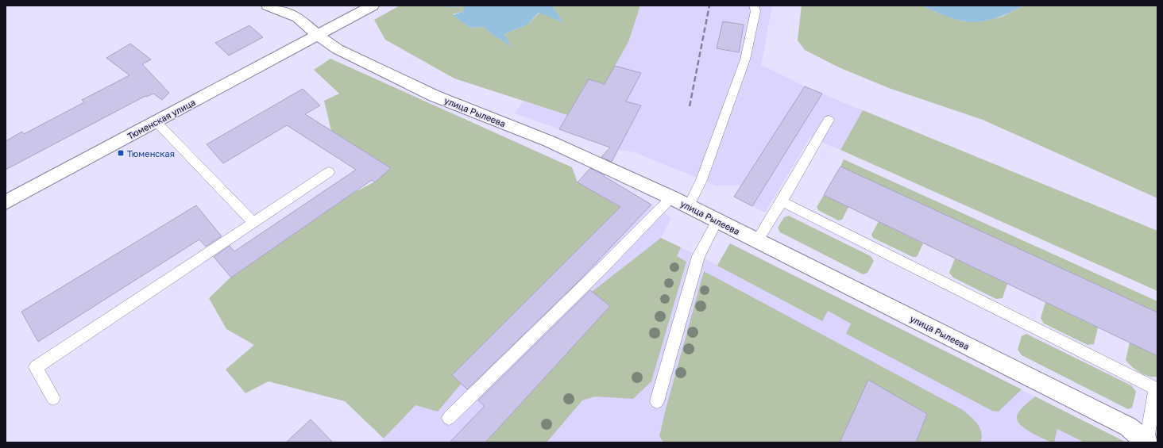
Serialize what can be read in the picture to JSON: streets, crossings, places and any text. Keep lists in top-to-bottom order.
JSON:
{
  "streets": {
    "street": ["улица Рылеева", "Тюменская улица"]
  },
  "crossings": [
    ["улица Рылеева", "Тюменская улица"]
  ],
  "places": {
    "transit": ["Тюменская"]
  }
}
